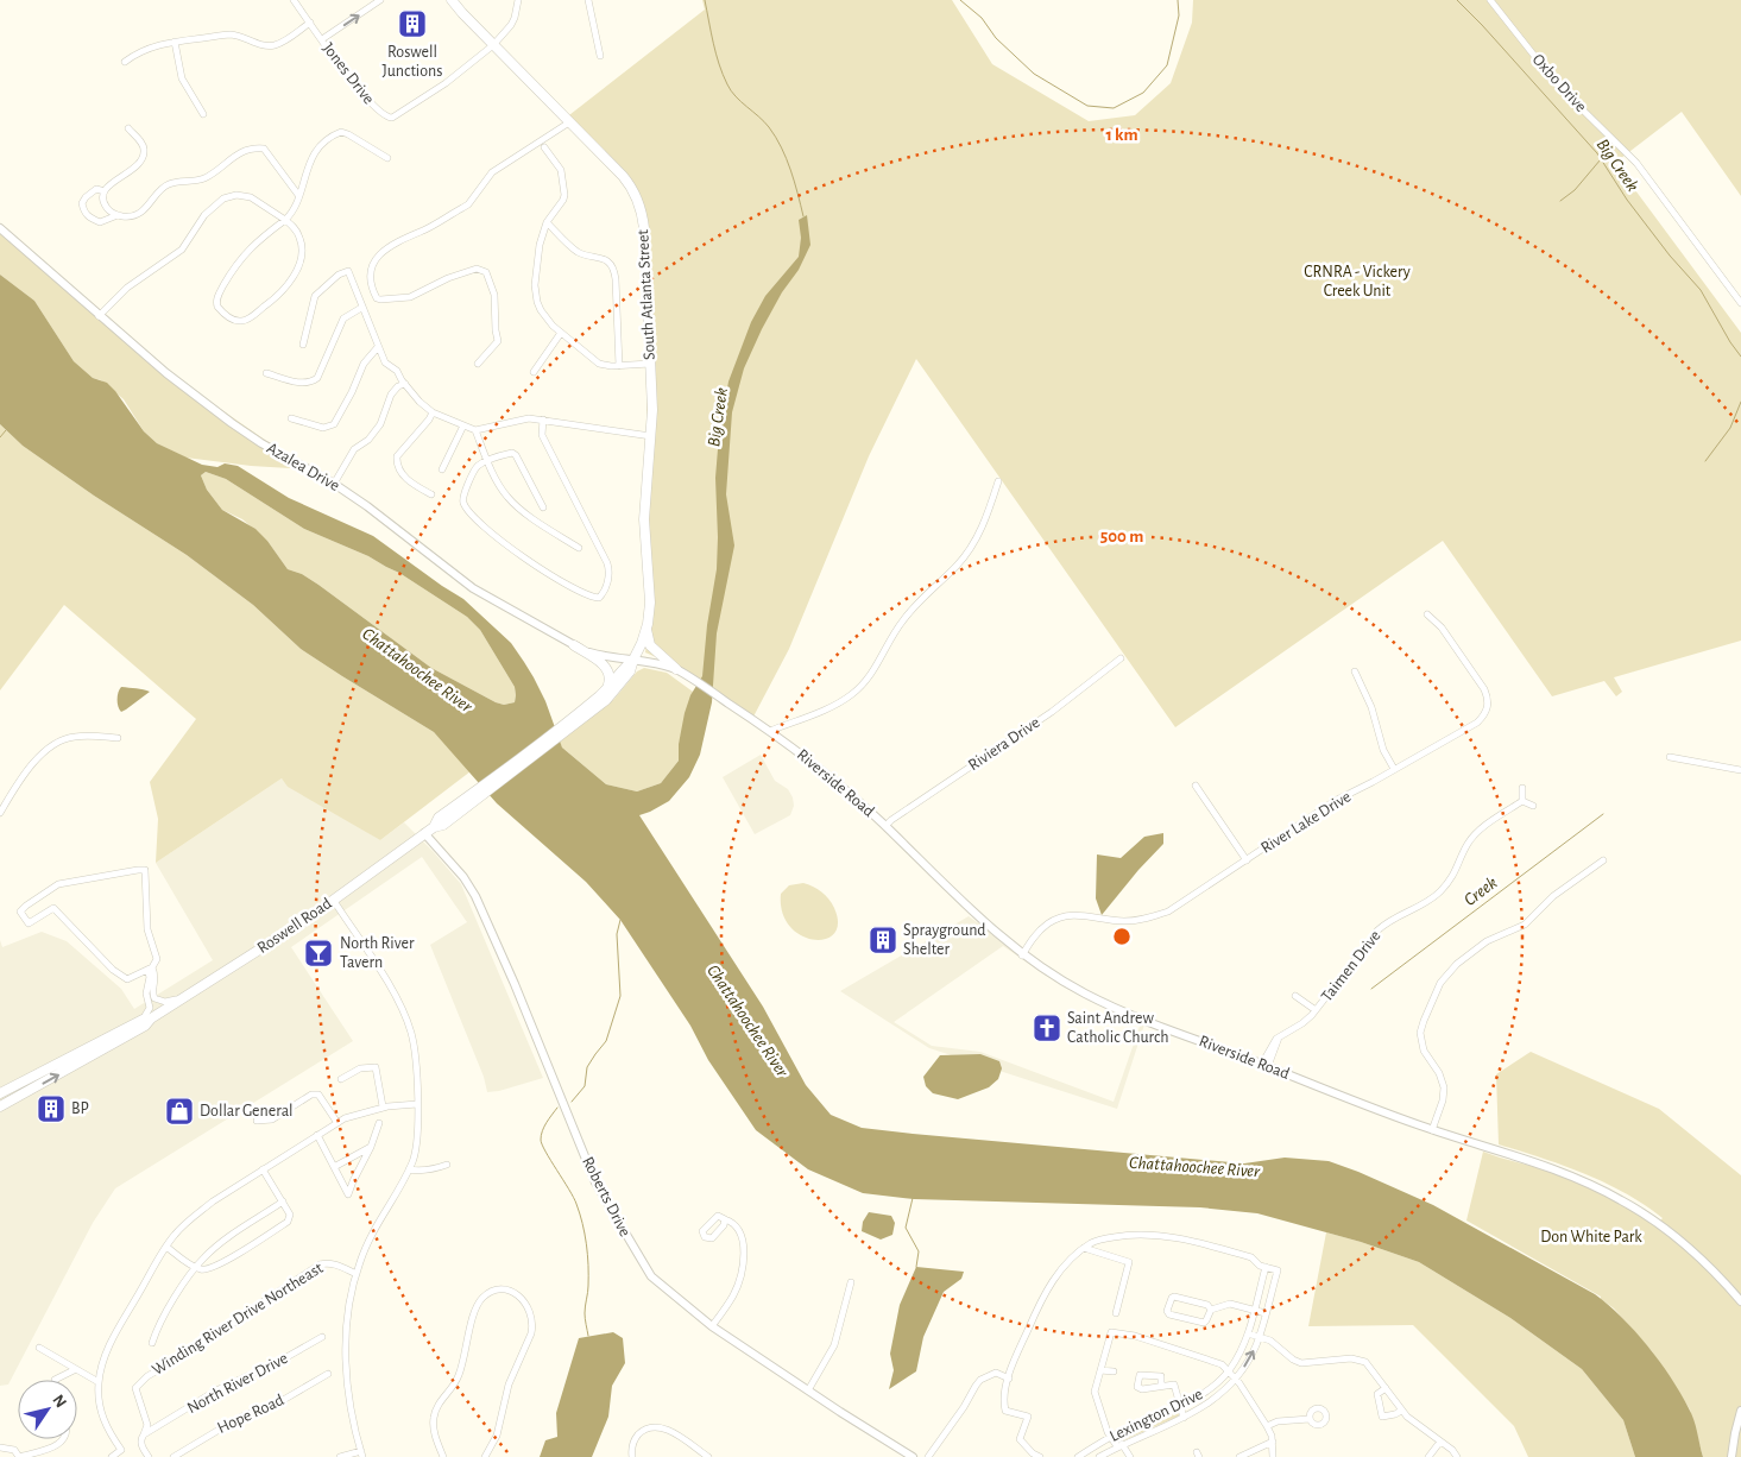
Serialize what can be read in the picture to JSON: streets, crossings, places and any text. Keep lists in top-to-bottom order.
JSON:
{
  "streets": {
    "main road": ["South Atlanta Street", "Roswell Road"],
    "street": [
      "Jones Drive",
      "Oxbo Drive",
      "Azalea Drive",
      "Riviera Drive",
      "Riverside Road",
      "River Lake Drive",
      "Taimen Drive",
      "Roberts Drive",
      "Winding River Drive Northeast",
      "North River Drive",
      "Hope Road",
      "Lexington Drive"
    ]
  },
  "crossings": [
    ["Jones Drive", "South Atlanta Street"],
    ["South Atlanta Street", "Azalea Drive"],
    ["South Atlanta Street", "Riverside Road"],
    ["South Atlanta Street", "Roswell Road"],
    ["Azalea Drive", "Riverside Road"],
    ["Riviera Drive", "Riverside Road"],
    ["Riverside Road", "River Lake Drive"],
    ["Riverside Road", "Taimen Drive"],
    ["Roswell Road", "Roberts Drive"],
    ["Winding River Drive Northeast", "North River Drive"]
  ],
  "water": ["Big Creek", "Chattahoochee River", "Creek"],
  "parks": ["CRNRA - Vickery Creek Unit", "Don White Park"],
  "places": {
    "building": ["Roswell Junctions", "Sprayground Shelter", "BP"],
    "bar": ["North River Tavern"],
    "church": ["Saint Andrew Catholic Church"],
    "shop": ["Dollar General"]
  },
  "north": "top right",
  "rings": ["1 km", "500 m"]
}
